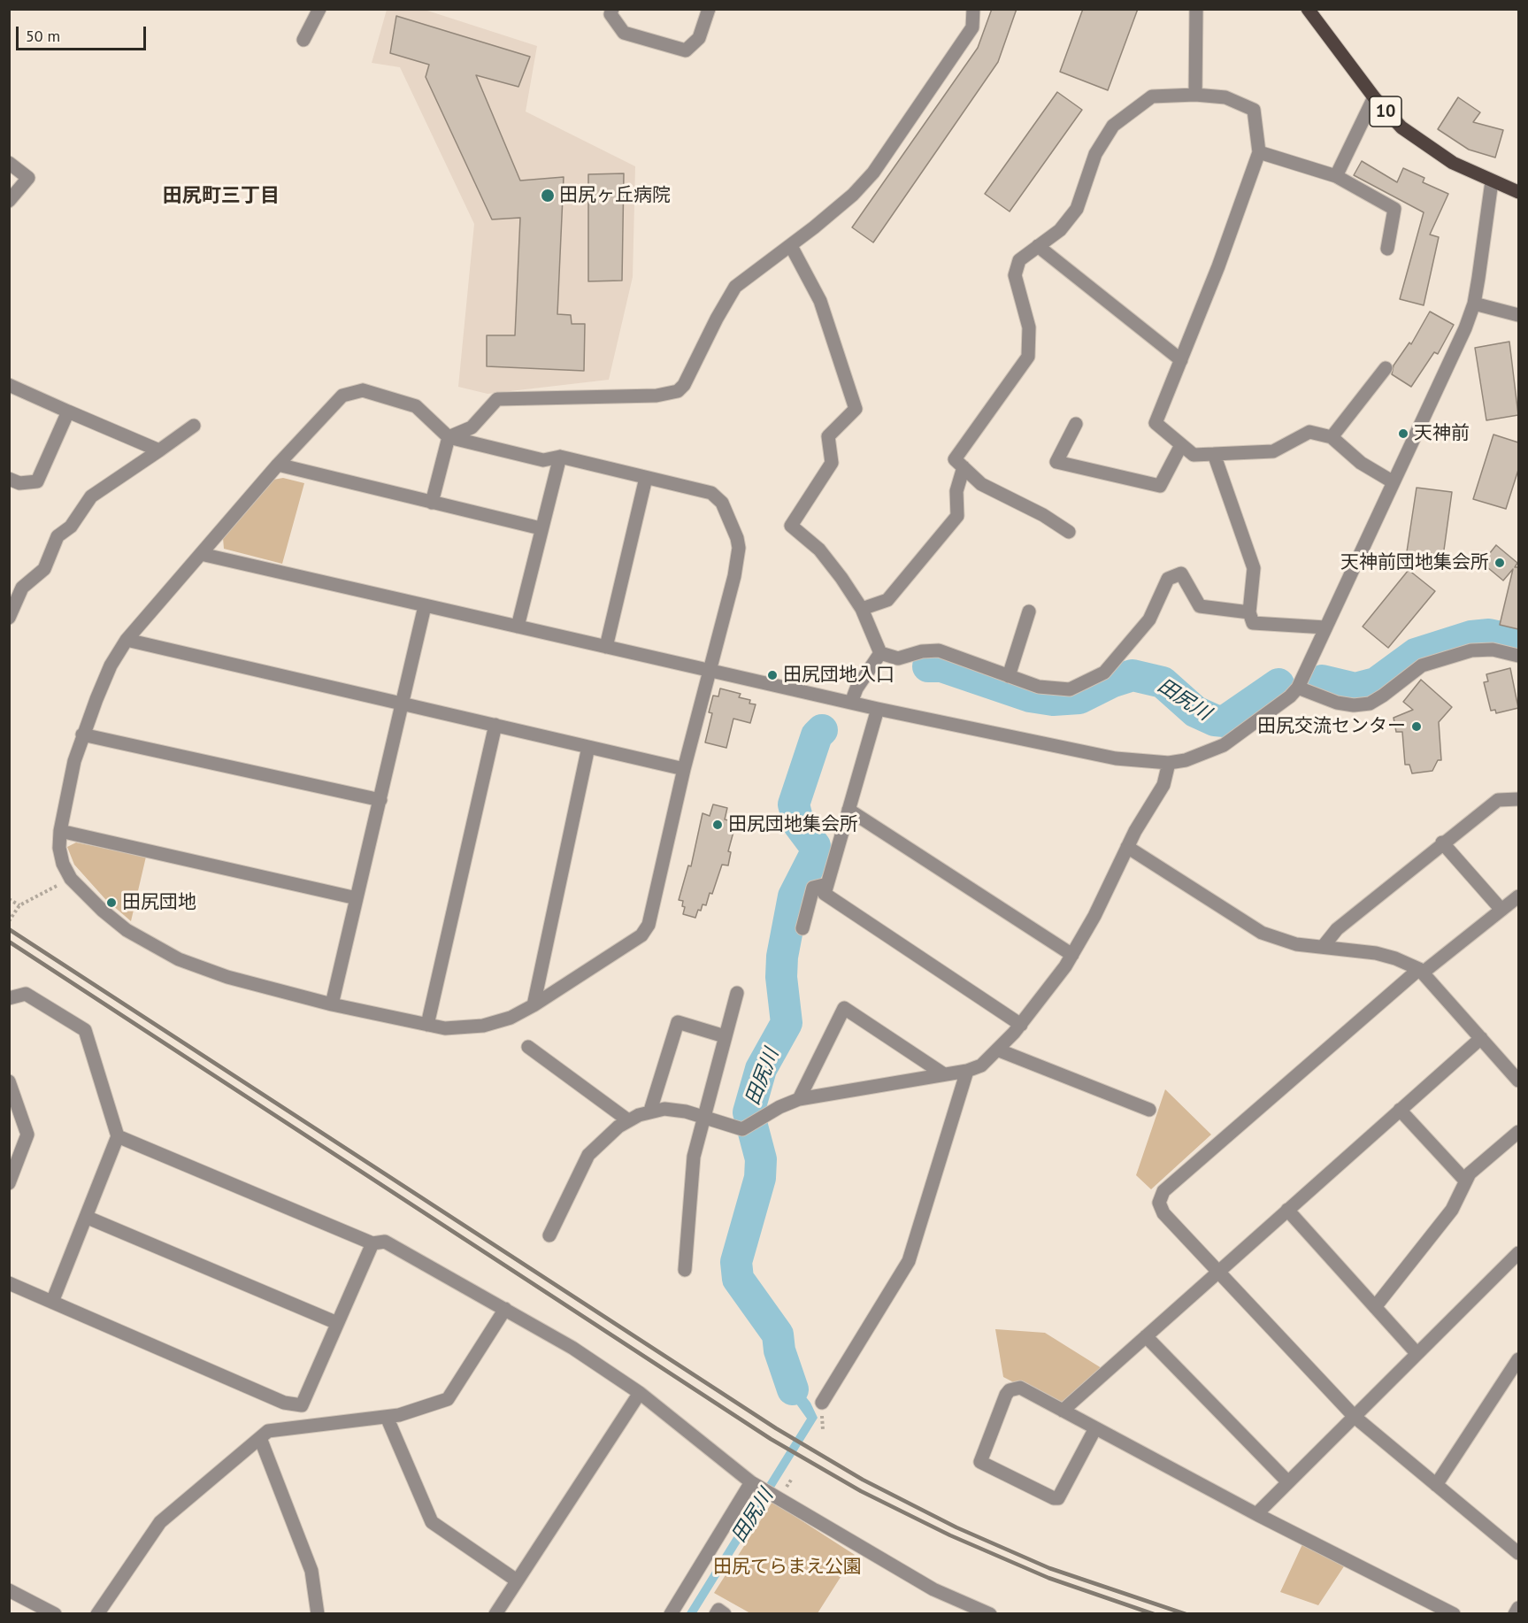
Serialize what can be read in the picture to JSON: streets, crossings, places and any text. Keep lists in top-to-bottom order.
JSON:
{
  "streets": {
    "main road": ["10"]
  },
  "districts": ["田尻町三丁目"],
  "water": ["田尻川"],
  "parks": ["田尻てらまえ公園"],
  "places": [
    "田尻ヶ丘病院",
    "天神前",
    "天神前団地集会所",
    "田尻団地入口",
    "田尻交流センター",
    "田尻団地集会所",
    "田尻団地"
  ],
  "scale_bar": "50 m"
}
